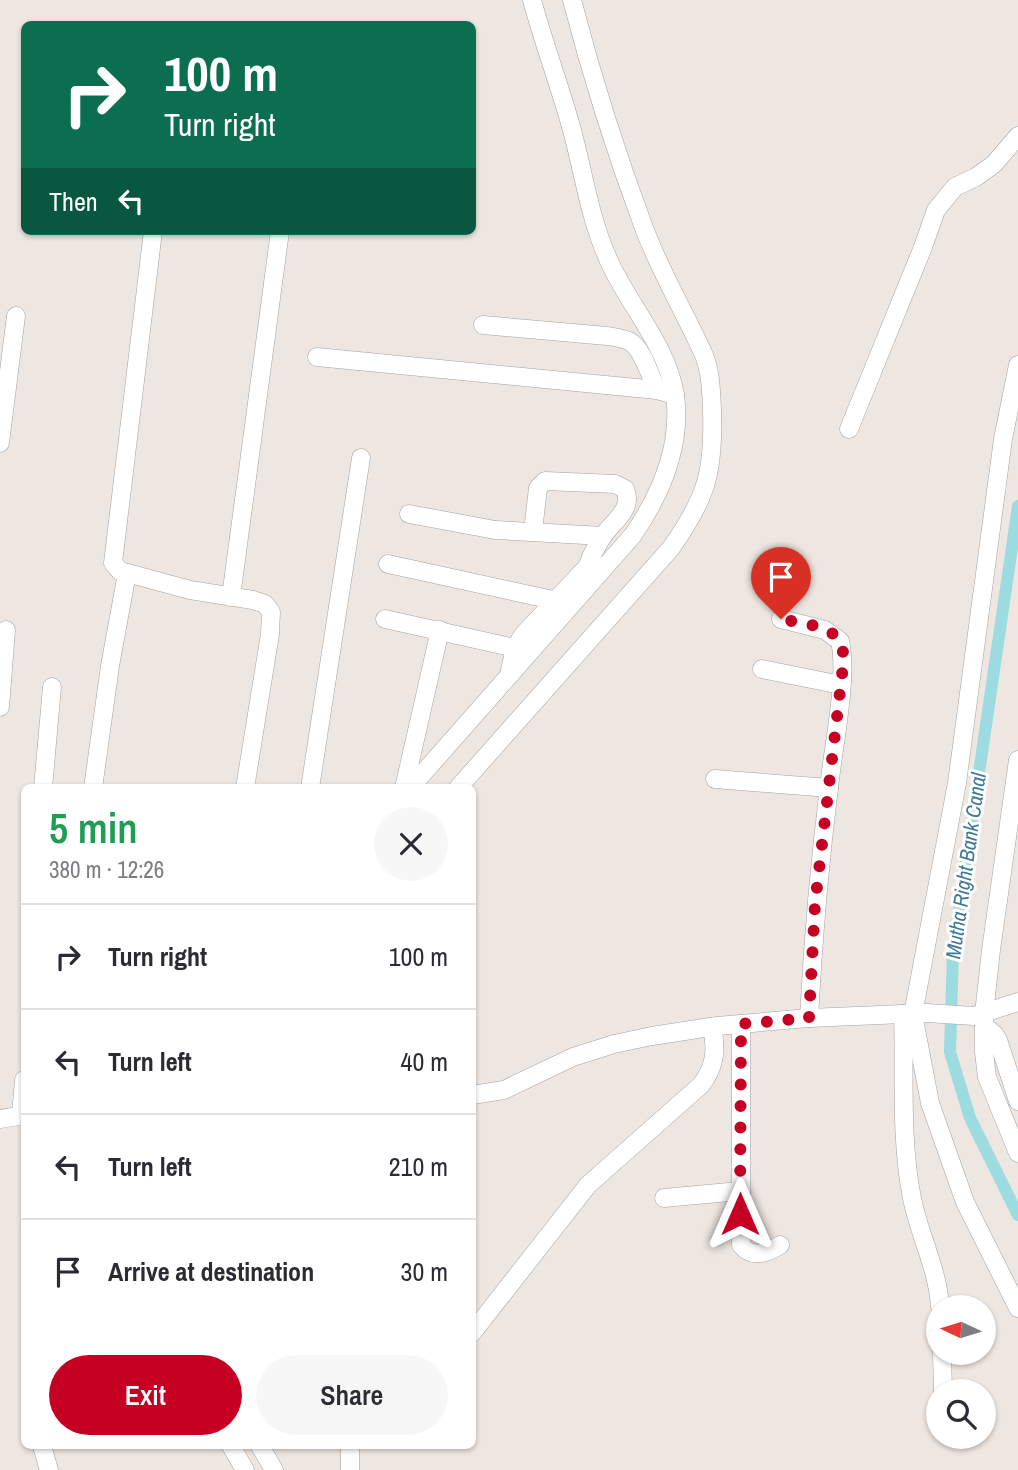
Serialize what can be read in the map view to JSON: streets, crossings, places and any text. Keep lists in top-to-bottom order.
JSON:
{
  "water": ["Mutha Right Bank Canal"],
  "north": "left",
  "page": {
    "turn": ["100 m", "Turn right"],
    "then": "Then",
    "heading": ["5 min", "380 m · 12:26"],
    "list": [
      {
        "name": "Turn right",
        "value": "100 m"
      },
      {
        "name": "Turn left",
        "value": "40 m"
      },
      {
        "name": "Turn left",
        "value": "210 m"
      },
      {
        "name": "Arrive at destination",
        "value": "30 m"
      }
    ],
    "buttons": ["Exit", "Share"]
  }
}
